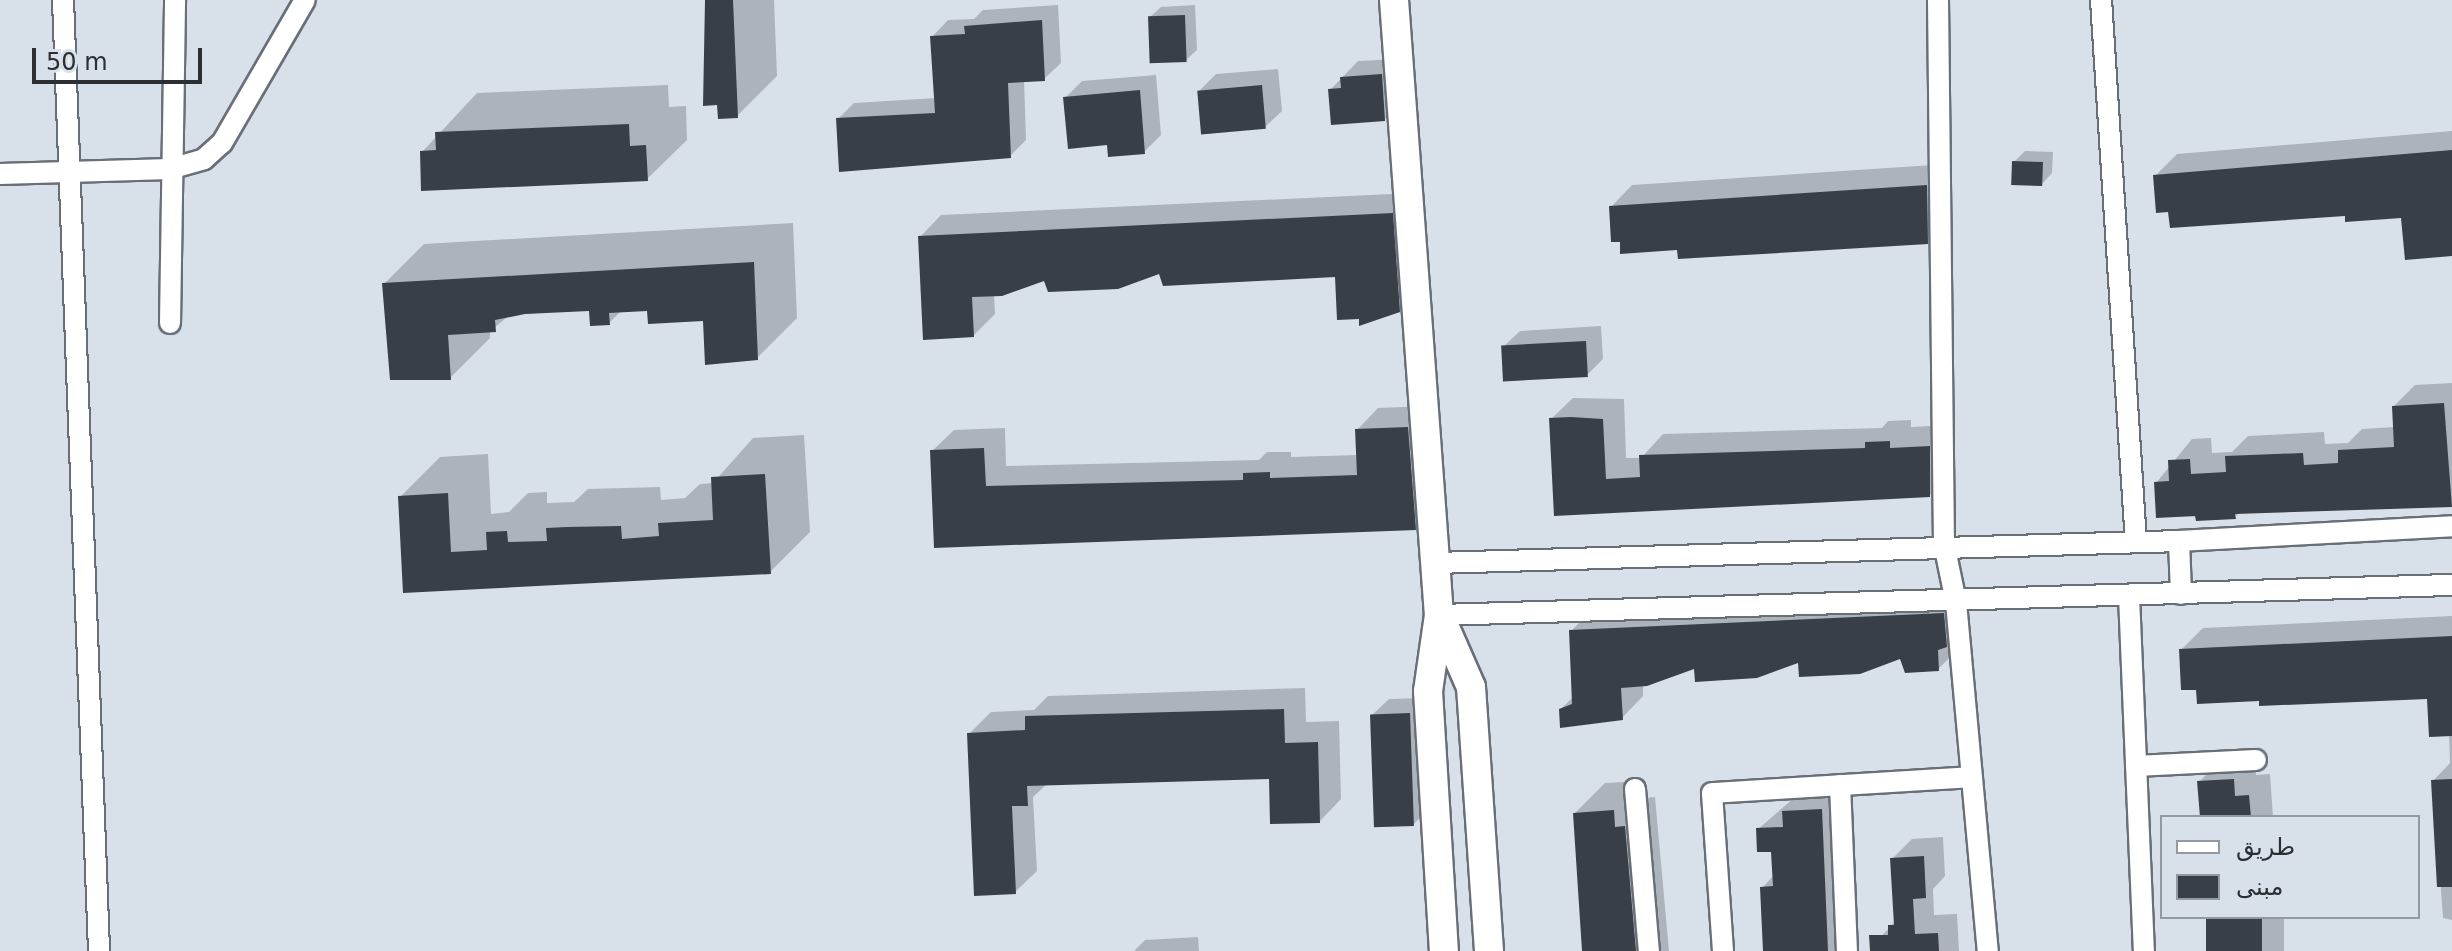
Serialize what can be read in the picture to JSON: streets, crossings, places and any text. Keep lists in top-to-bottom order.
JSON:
{
  "legend": ["طريق", "مبنى"],
  "scale_bar": "50 m"
}
